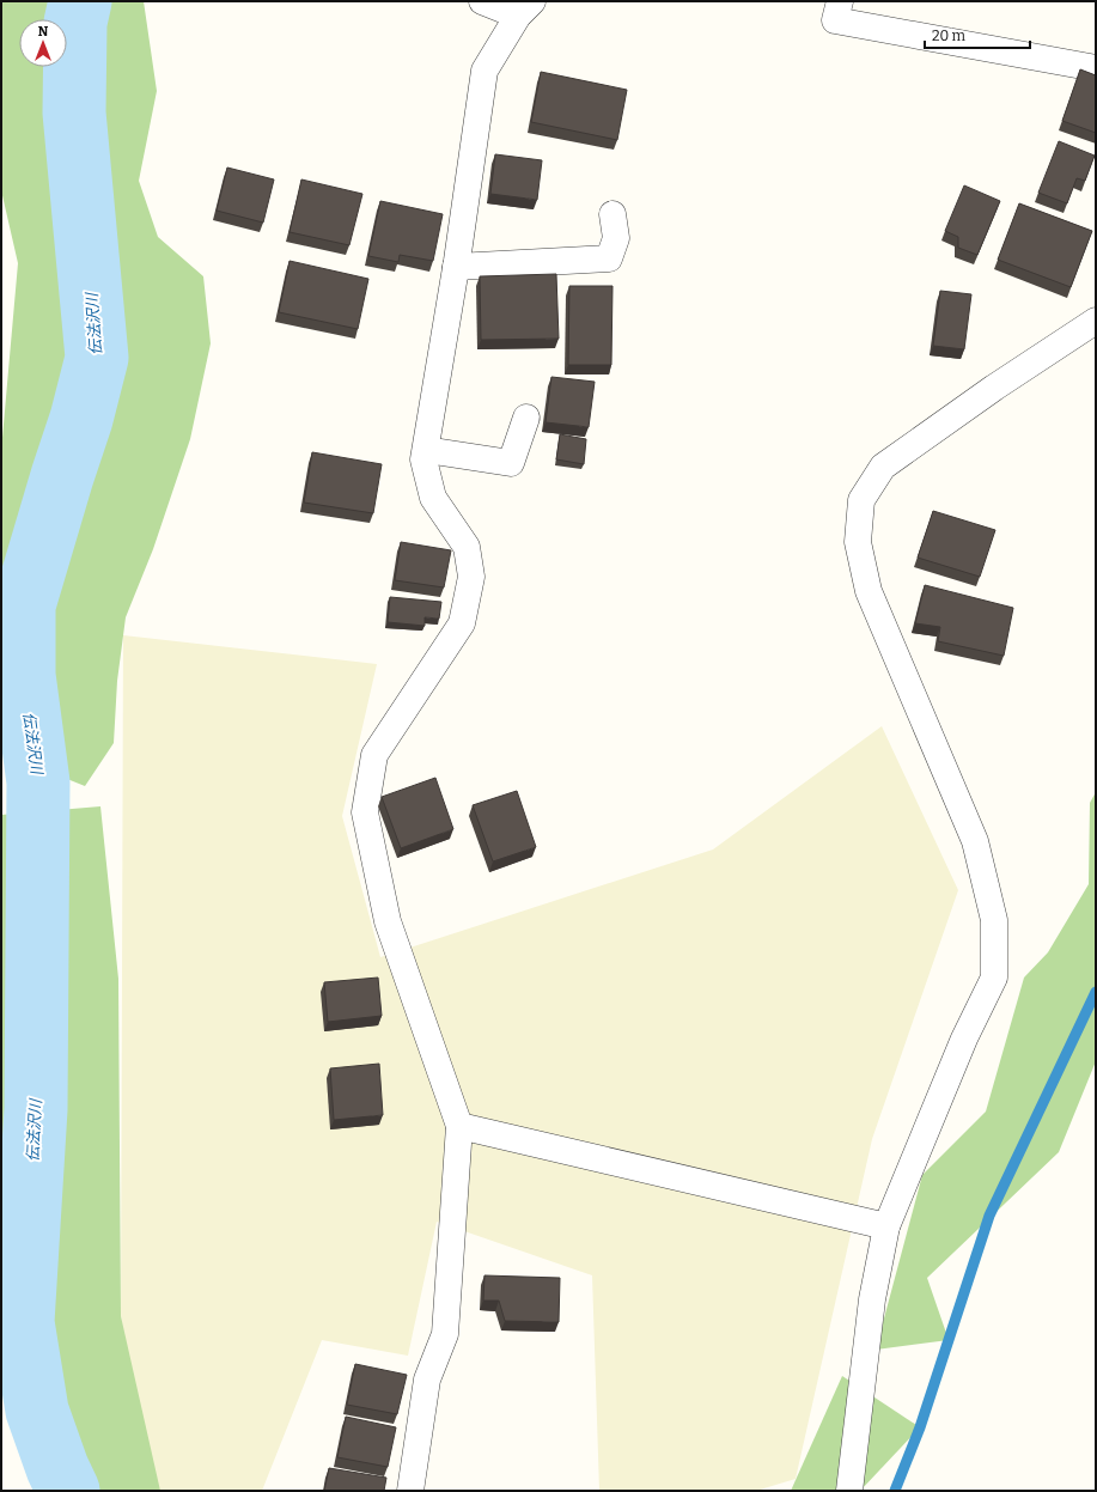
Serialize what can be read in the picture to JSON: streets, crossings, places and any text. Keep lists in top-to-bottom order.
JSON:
{
  "water": ["伝法沢川"],
  "scale_bar": "20 m",
  "north": "top"
}
